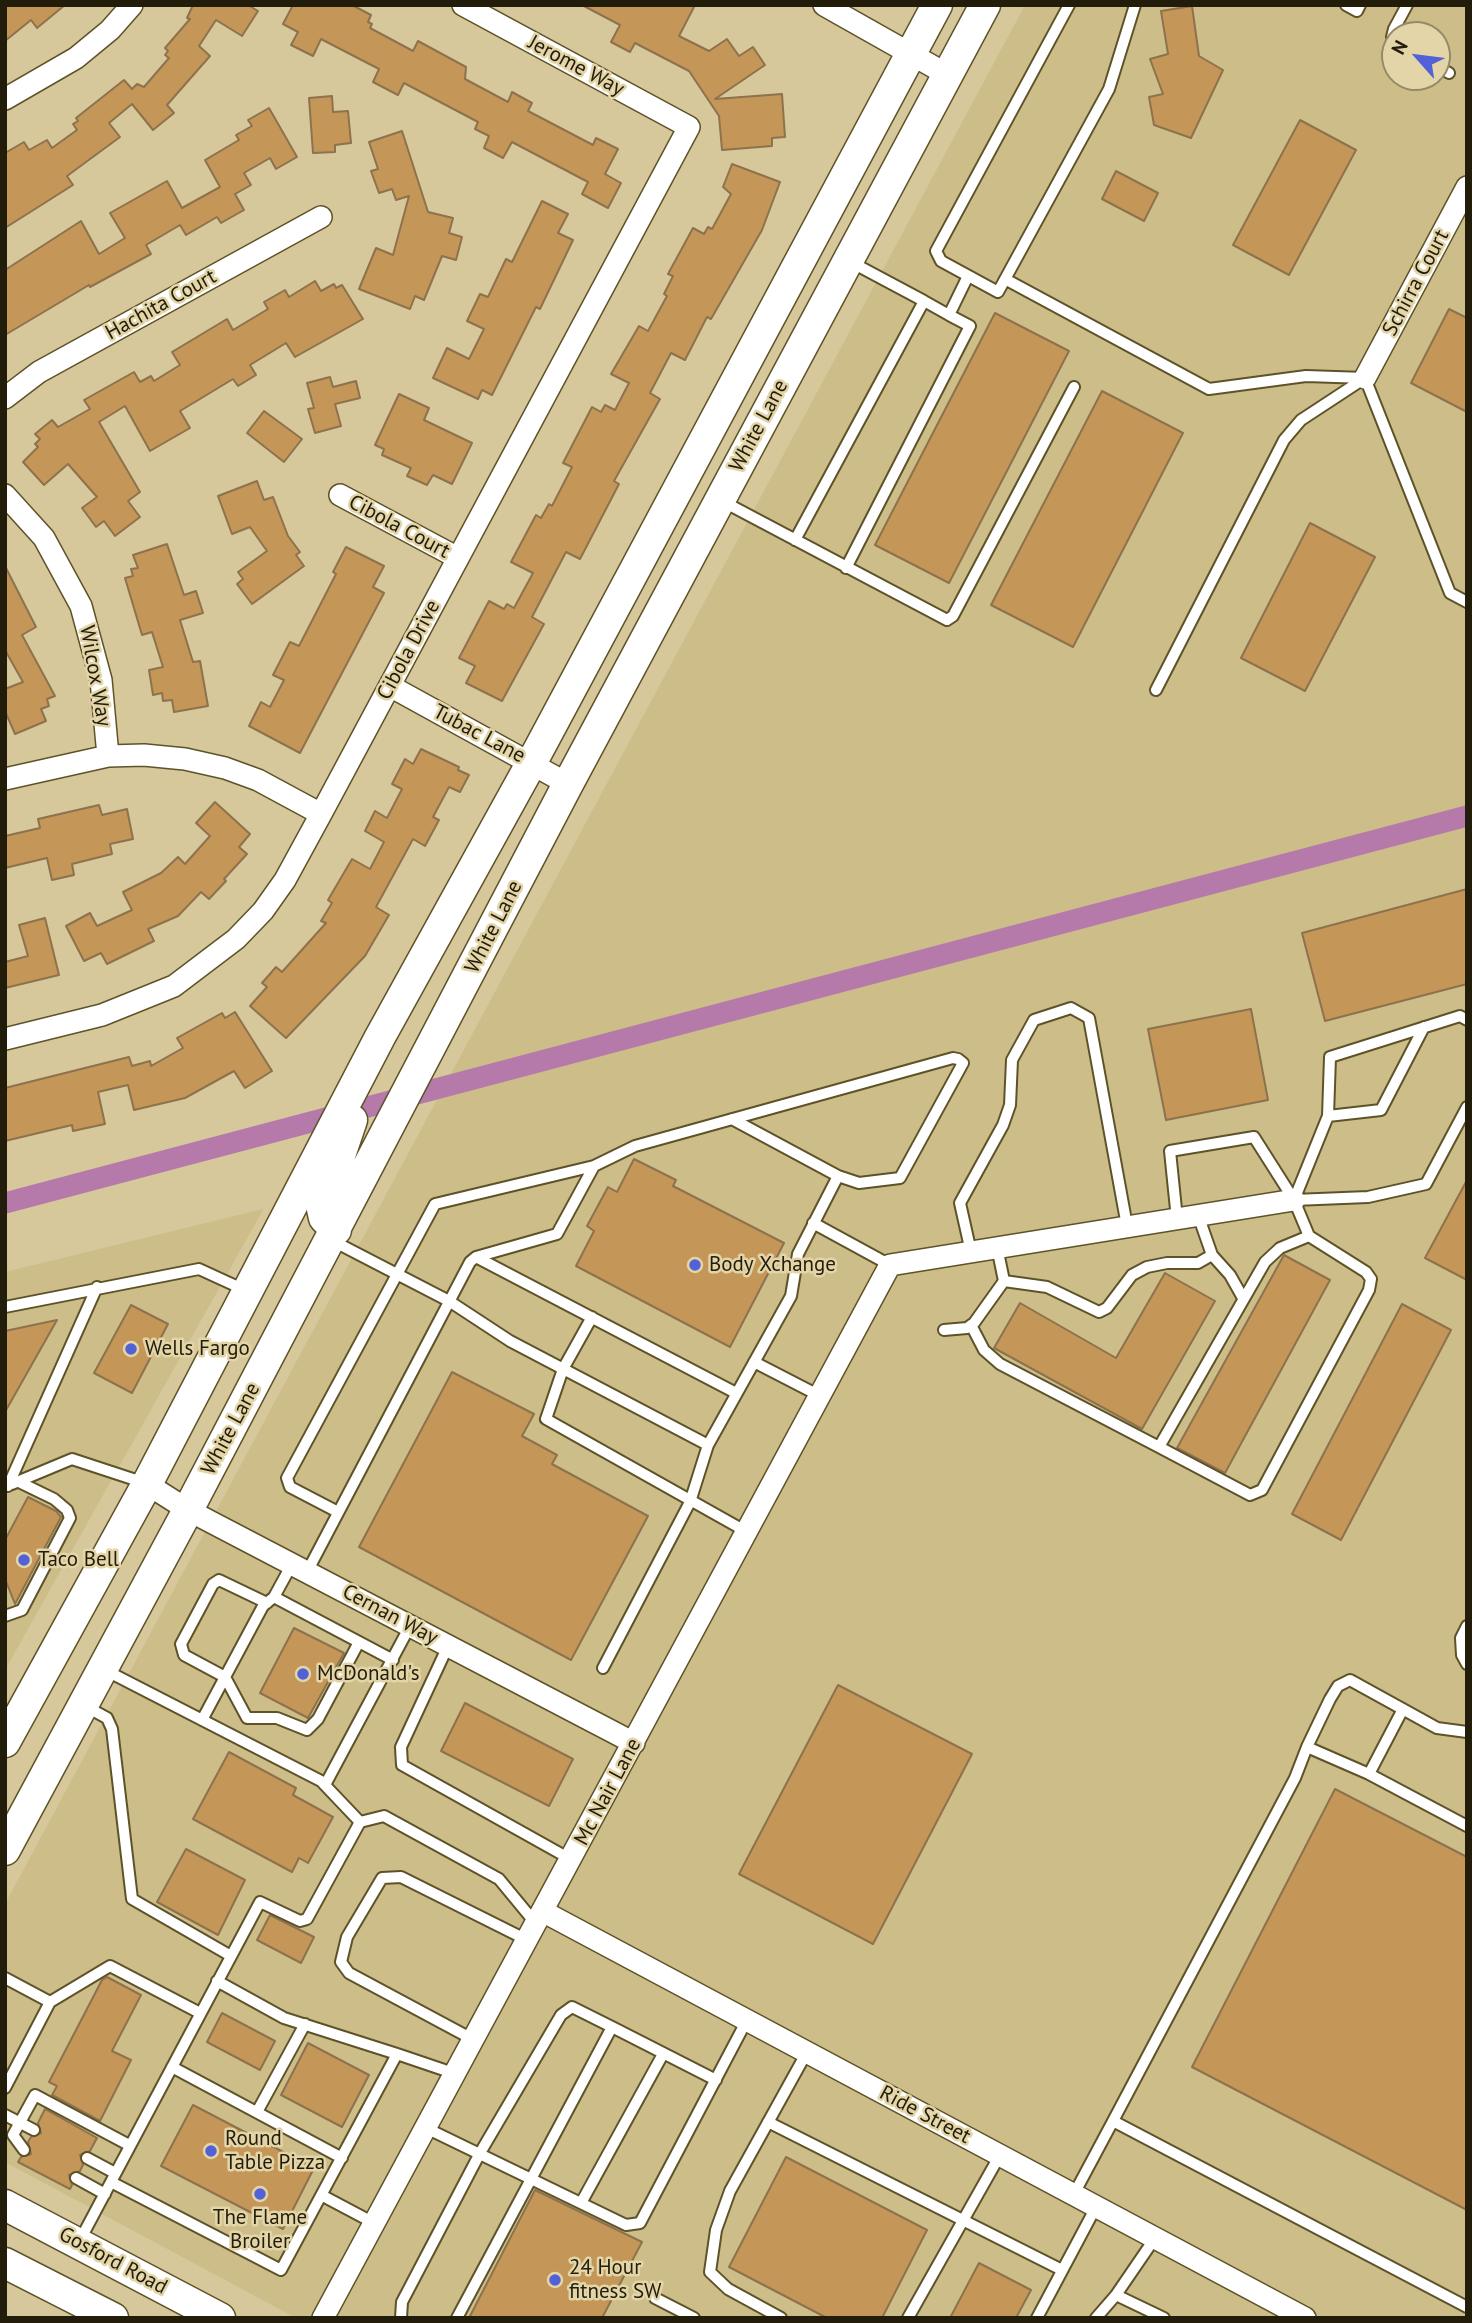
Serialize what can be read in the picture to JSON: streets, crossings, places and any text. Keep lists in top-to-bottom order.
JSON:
{
  "streets": {
    "main road": ["White Lane", "Gosford Road"],
    "street": [
      "Jerome Way",
      "Schirra Court",
      "Hachita Court",
      "Cibola Court",
      "Cibola Drive",
      "Wilcox Way",
      "Tubac Lane",
      "Cernan Way",
      "Mc Nair Lane",
      "Ride Street"
    ]
  },
  "crossings": [
    ["Jerome Way", "Cibola Drive"],
    ["White Lane", "Tubac Lane"],
    ["White Lane", "Cernan Way"],
    ["Cibola Court", "Cibola Drive"],
    ["Cibola Drive", "Tubac Lane"],
    ["Cernan Way", "Mc Nair Lane"],
    ["Mc Nair Lane", "Ride Street"]
  ],
  "places": [
    "Body Xchange",
    "Wells Fargo",
    "Taco Bell",
    "McDonald's",
    "Round Table Pizza",
    "The Flame Broiler",
    "24 Hour fitness SW"
  ],
  "north": "top left"
}
